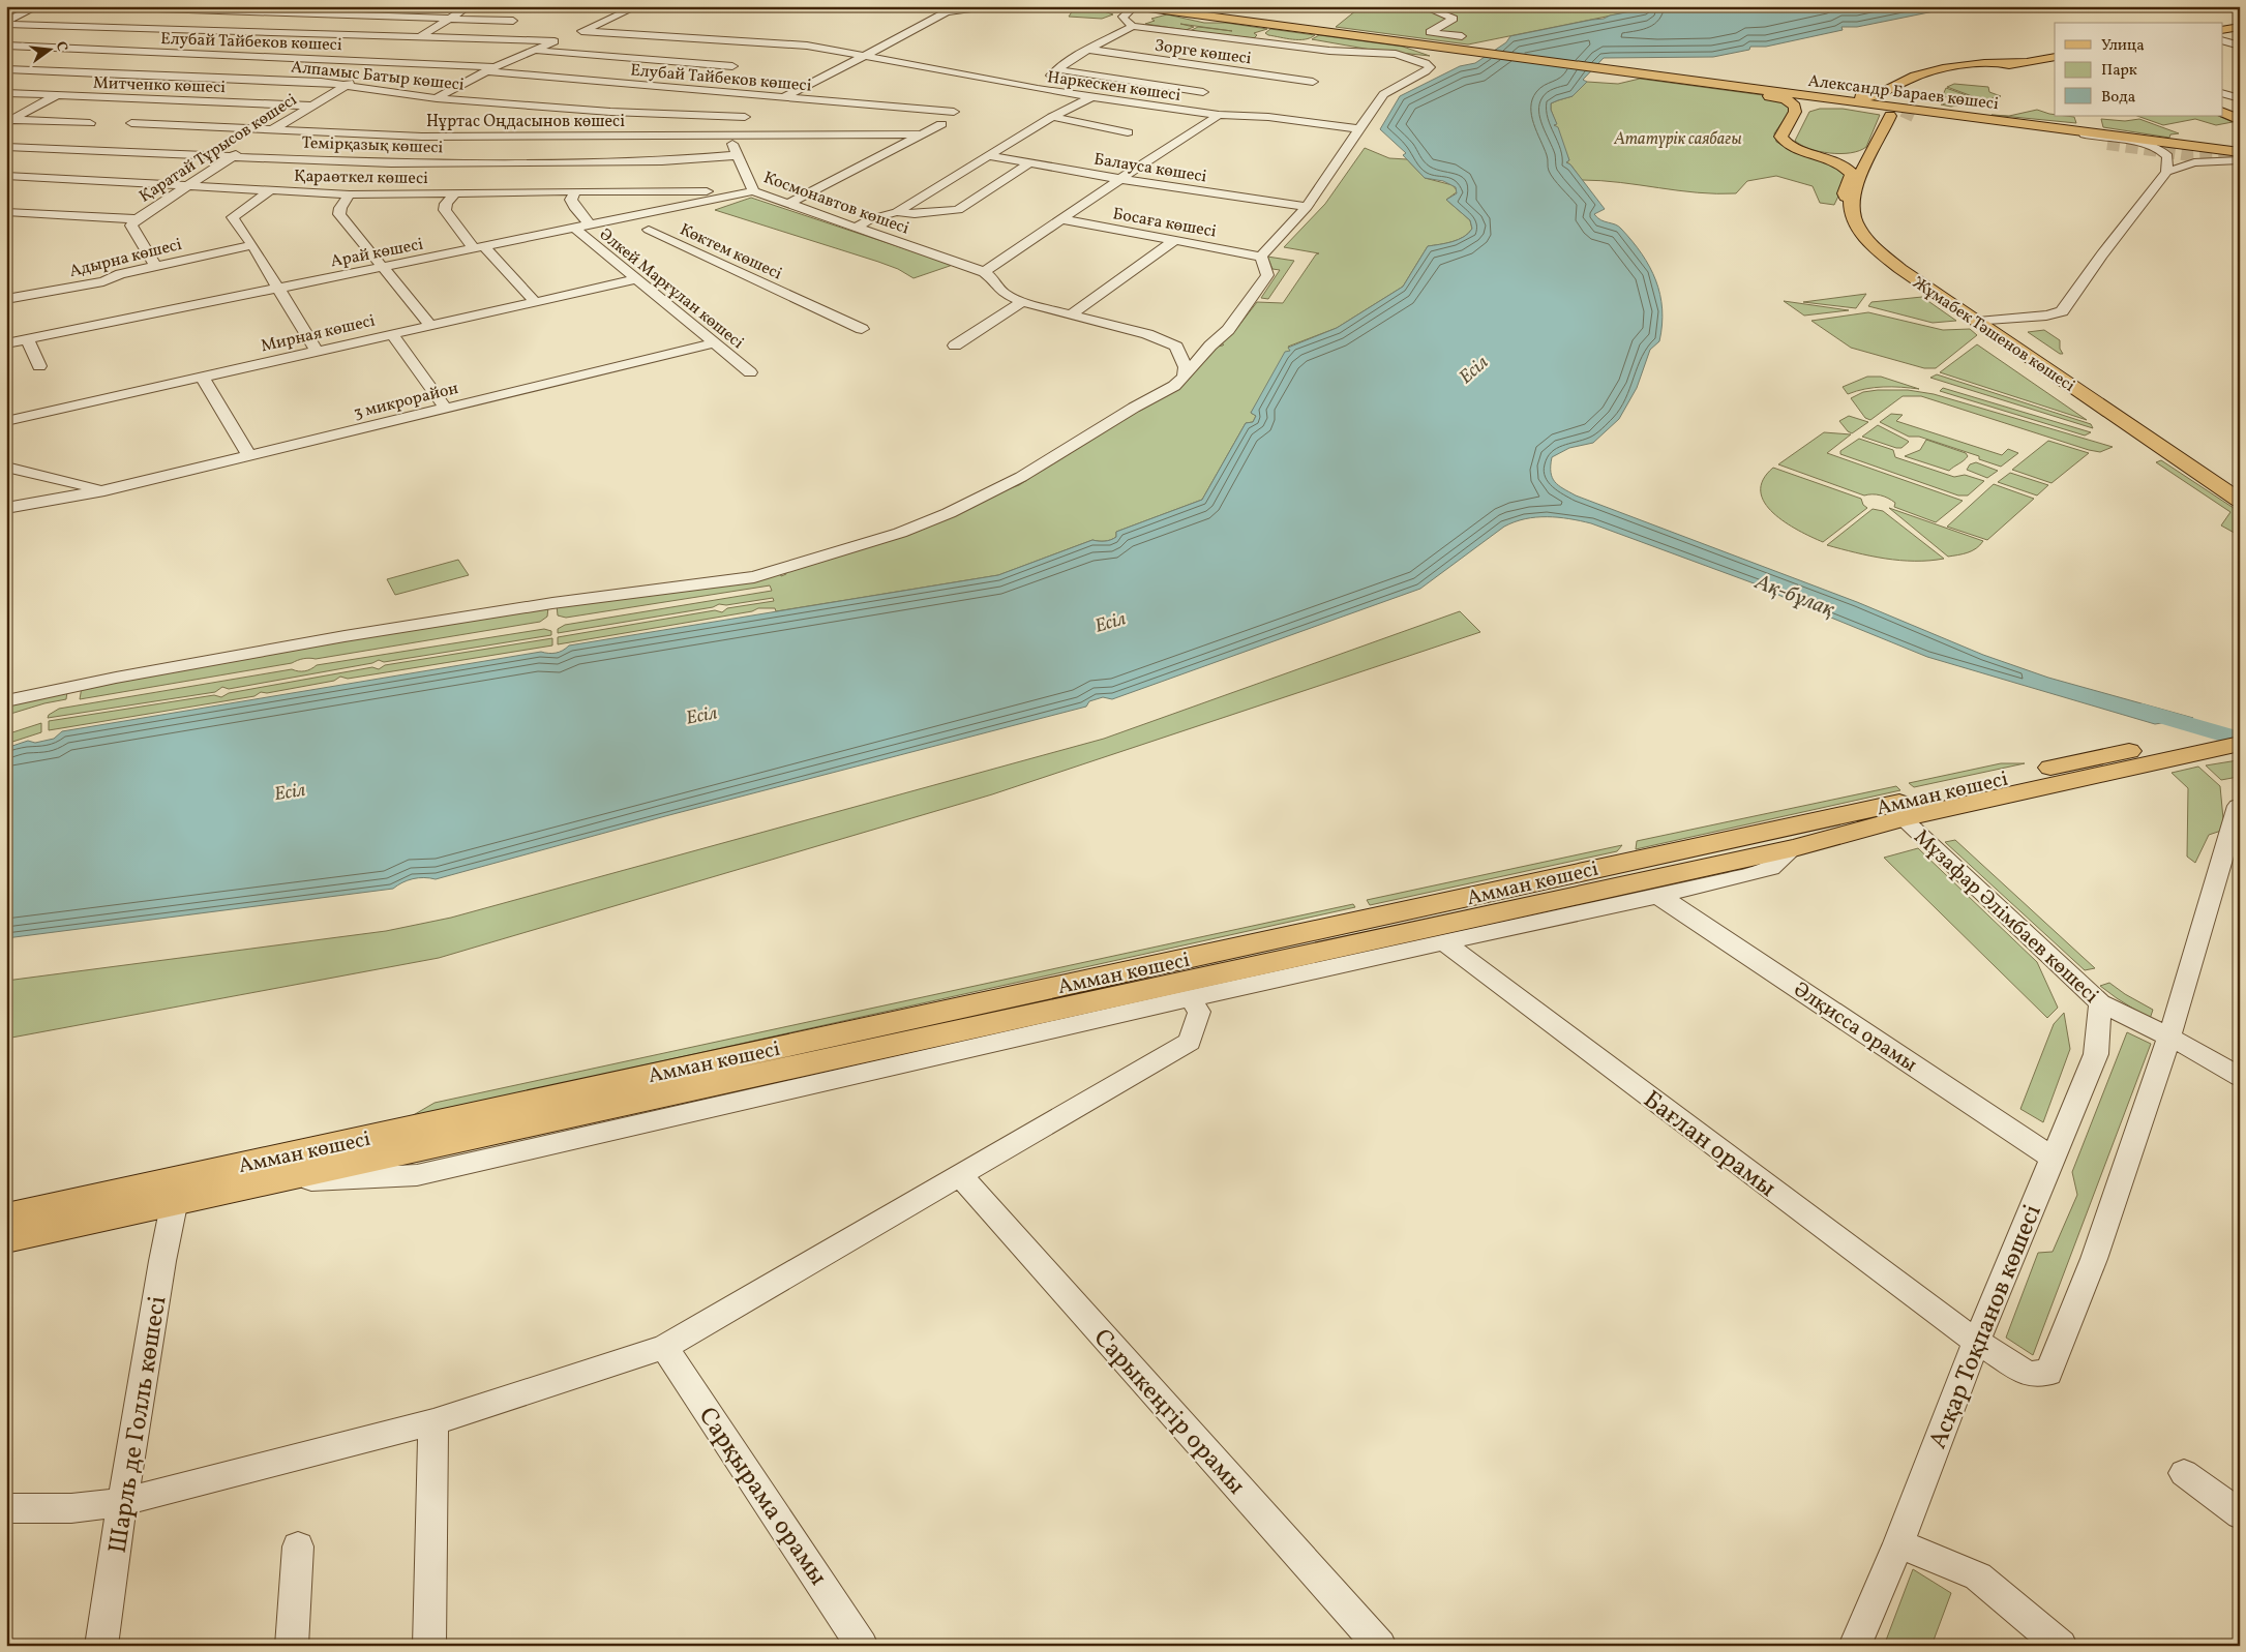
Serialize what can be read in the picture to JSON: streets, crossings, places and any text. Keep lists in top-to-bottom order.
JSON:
{
  "streets": {
    "main road": ["Александр Бараев көшесі", "Жұмабек Тәшенов көшесі", "Амман көшесі"],
    "street": [
      "Елубай Тайбеков көшесі",
      "Зорге көшесі",
      "Алпамыс Батыр көшесі",
      "Митченко көшесі",
      "Наркескен көшесі",
      "Нұртас Оңдасынов көшесі",
      "Темірқазық көшесі",
      "Қаратай Тұрысов көшесі",
      "Балауса көшесі",
      "Қараөткел көшесі",
      "Космонавтов көшесі",
      "Босаға көшесі",
      "Көктем көшесі",
      "Арай көшесі",
      "Адырна көшесі",
      "Әлкей Марғұлан көшесі",
      "Мирная көшесі",
      "3 микрорайон",
      "Мұзафар Әлімбаев көшесі",
      "Әлқисса орамы",
      "Бағлан орамы",
      "Асқар Тоқпанов көшесі",
      "Сарыкеңгір орамы",
      "Шарль де Голль көшесі",
      "Сарқырама орамы"
    ]
  },
  "crossings": [
    ["Елубай Тайбеков көшесі", "Қаратай Тұрысов көшесі"],
    ["Алпамыс Батыр көшесі", "Нұртас Оңдасынов көшесі"],
    ["Алпамыс Батыр көшесі", "Қаратай Тұрысов көшесі"],
    ["Алпамыс Батыр көшесі", "Космонавтов көшесі"],
    ["Митченко көшесі", "Қаратай Тұрысов көшесі"],
    ["Наркескен көшесі", "Қаратай Тұрысов көшесі"],
    ["Нұртас Оңдасынов көшесі", "Қаратай Тұрысов көшесі"],
    ["Нұртас Оңдасынов көшесі", "Космонавтов көшесі"],
    ["Темірқазық көшесі", "Қаратай Тұрысов көшесі"],
    ["Темірқазық көшесі", "Космонавтов көшесі"],
    ["Қаратай Тұрысов көшесі", "Қараөткел көшесі"],
    ["Қаратай Тұрысов көшесі", "Адырна көшесі"],
    ["Қараөткел көшесі", "Көктем көшесі"],
    ["Қараөткел көшесі", "Арай көшесі"],
    ["Қараөткел көшесі", "Әлкей Марғұлан көшесі"],
    ["Космонавтов көшесі", "Арай көшесі"],
    ["Көктем көшесі", "Арай көшесі"],
    ["Арай көшесі", "Әлкей Марғұлан көшесі"],
    ["Әлкей Марғұлан көшесі", "Мирная көшесі"],
    ["Әлкей Марғұлан көшесі", "3 микрорайон"],
    ["Амман көшесі", "Мұзафар Әлімбаев көшесі"],
    ["Амман көшесі", "Әлқисса орамы"],
    ["Амман көшесі", "Бағлан орамы"],
    ["Амман көшесі", "Шарль де Голль көшесі"],
    ["Мұзафар Әлімбаев көшесі", "Бағлан орамы"],
    ["Мұзафар Әлімбаев көшесі", "Асқар Тоқпанов көшесі"],
    ["Әлқисса орамы", "Асқар Тоқпанов көшесі"],
    ["Бағлан орамы", "Асқар Тоқпанов көшесі"]
  ],
  "water": ["Есіл", "Ақ-бұлақ"],
  "parks": ["Ататүрік саябағы"],
  "legend": ["Улица", "Парк", "Вода"],
  "north": "right"
}
